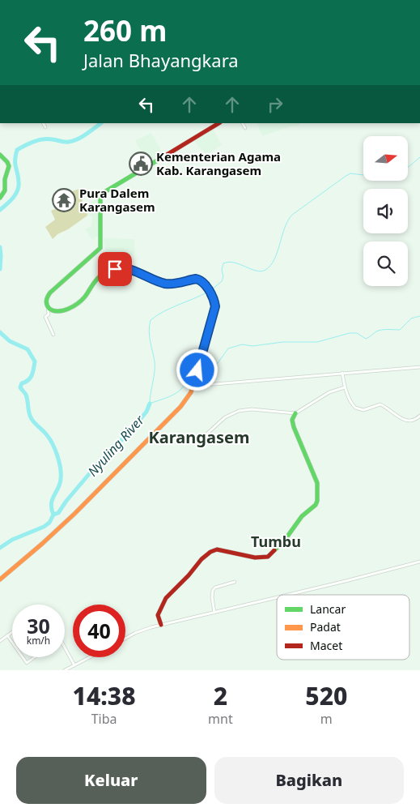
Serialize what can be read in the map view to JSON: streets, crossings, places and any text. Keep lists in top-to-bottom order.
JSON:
{
  "districts": ["Karangasem", "Tumbu"],
  "water": ["Nyuling River"],
  "places": {
    "public building": ["Kementerian Agama Kab. Karangasem"],
    "temple": ["Pura Dalem Karangasem"]
  },
  "legend": ["Lancar", "Padat", "Macet"],
  "north": "right",
  "page": {
    "turn": ["260 m", "Jalan Bhayangkara"],
    "speed": "30 km/h",
    "limit": "40",
    "eta": [
      "14:38",
      "Tiba",
      "2",
      "mnt",
      "520",
      "m"
    ],
    "buttons": ["Keluar", "Bagikan"]
  }
}
